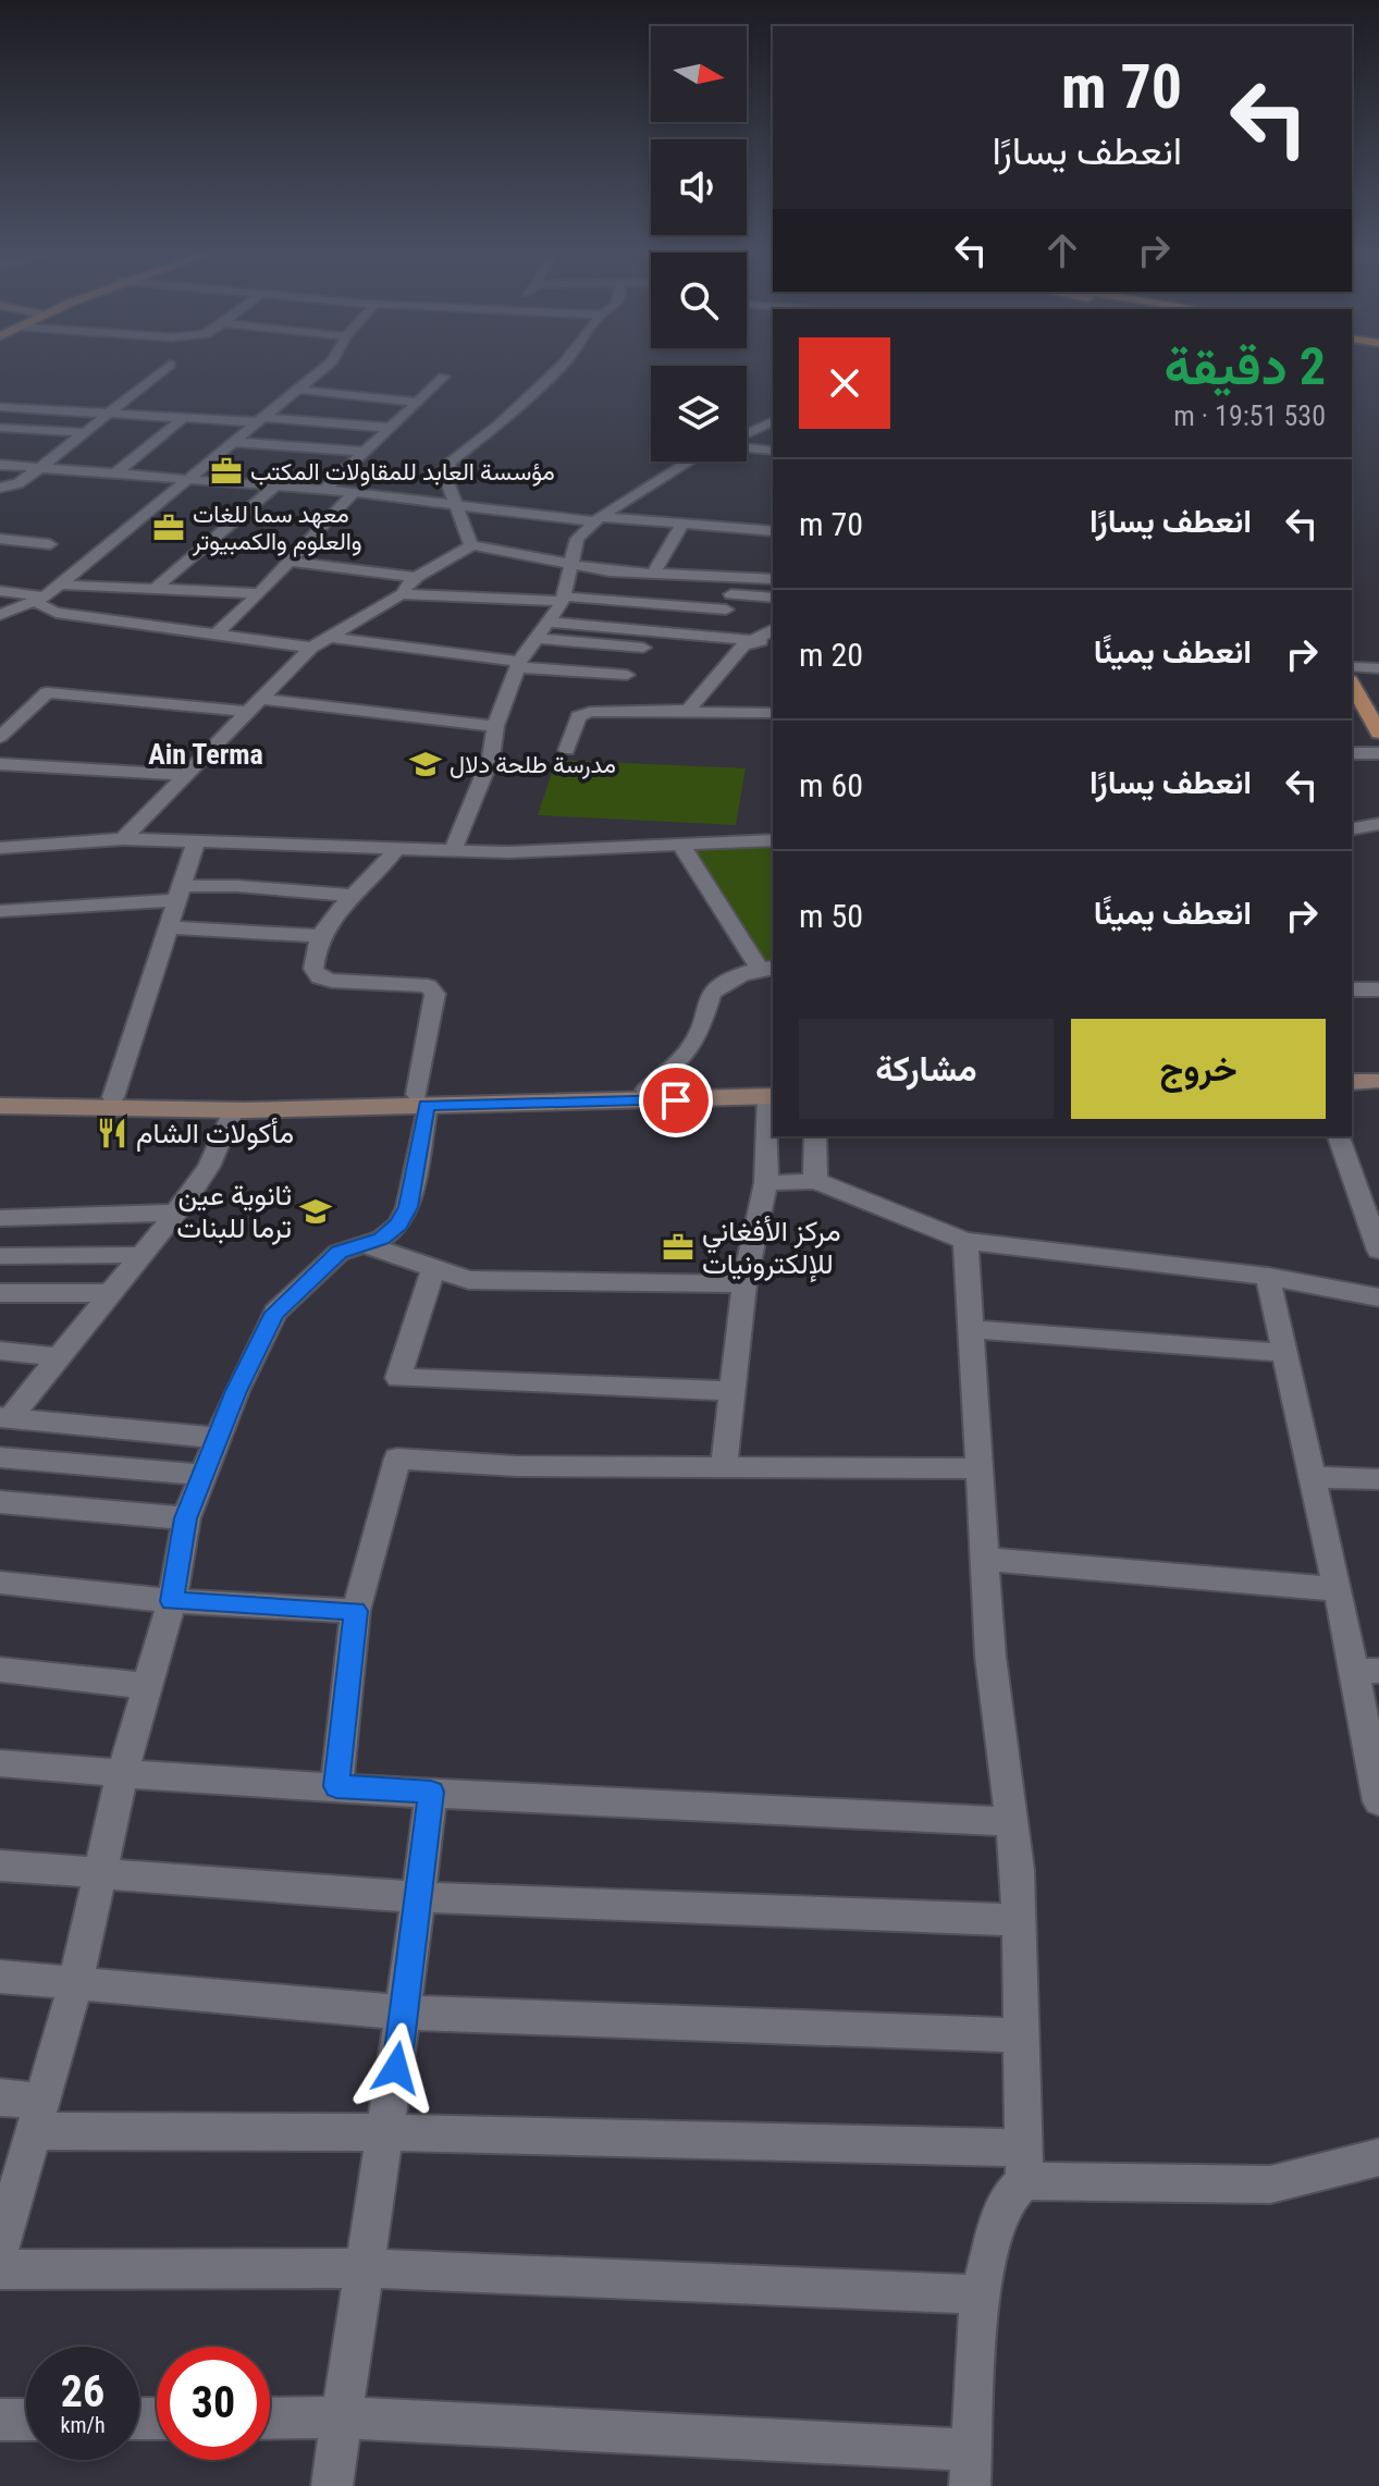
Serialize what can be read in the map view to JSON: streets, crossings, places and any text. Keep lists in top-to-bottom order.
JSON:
{
  "districts": ["Ain Terma"],
  "places": {
    "office": ["مؤسسة العابد للمقاولات المكتب", "معهد سما للغات والعلوم والكمبيوتر", "مركز الأفغاني للإلكترونيات"],
    "school or university": ["مدرسة طلحة دلال", "ثانوية عين ترما للبنات"],
    "restaurant": ["مأكولات الشام"]
  },
  "north": "right",
  "page": {
    "turn": ["70 m", "انعطف يسارًا"],
    "heading": ["2 دقيقة", "530 m · 19:51"],
    "list": [
      {
        "name": "انعطف يسارًا",
        "value": "70 m"
      },
      {
        "name": "انعطف يمينًا",
        "value": "20 m"
      },
      {
        "name": "انعطف يسارًا",
        "value": "60 m"
      },
      {
        "name": "انعطف يمينًا",
        "value": "50 m"
      }
    ],
    "buttons": ["خروج", "مشاركة"],
    "speed": "26 km/h",
    "limit": "30"
  }
}
